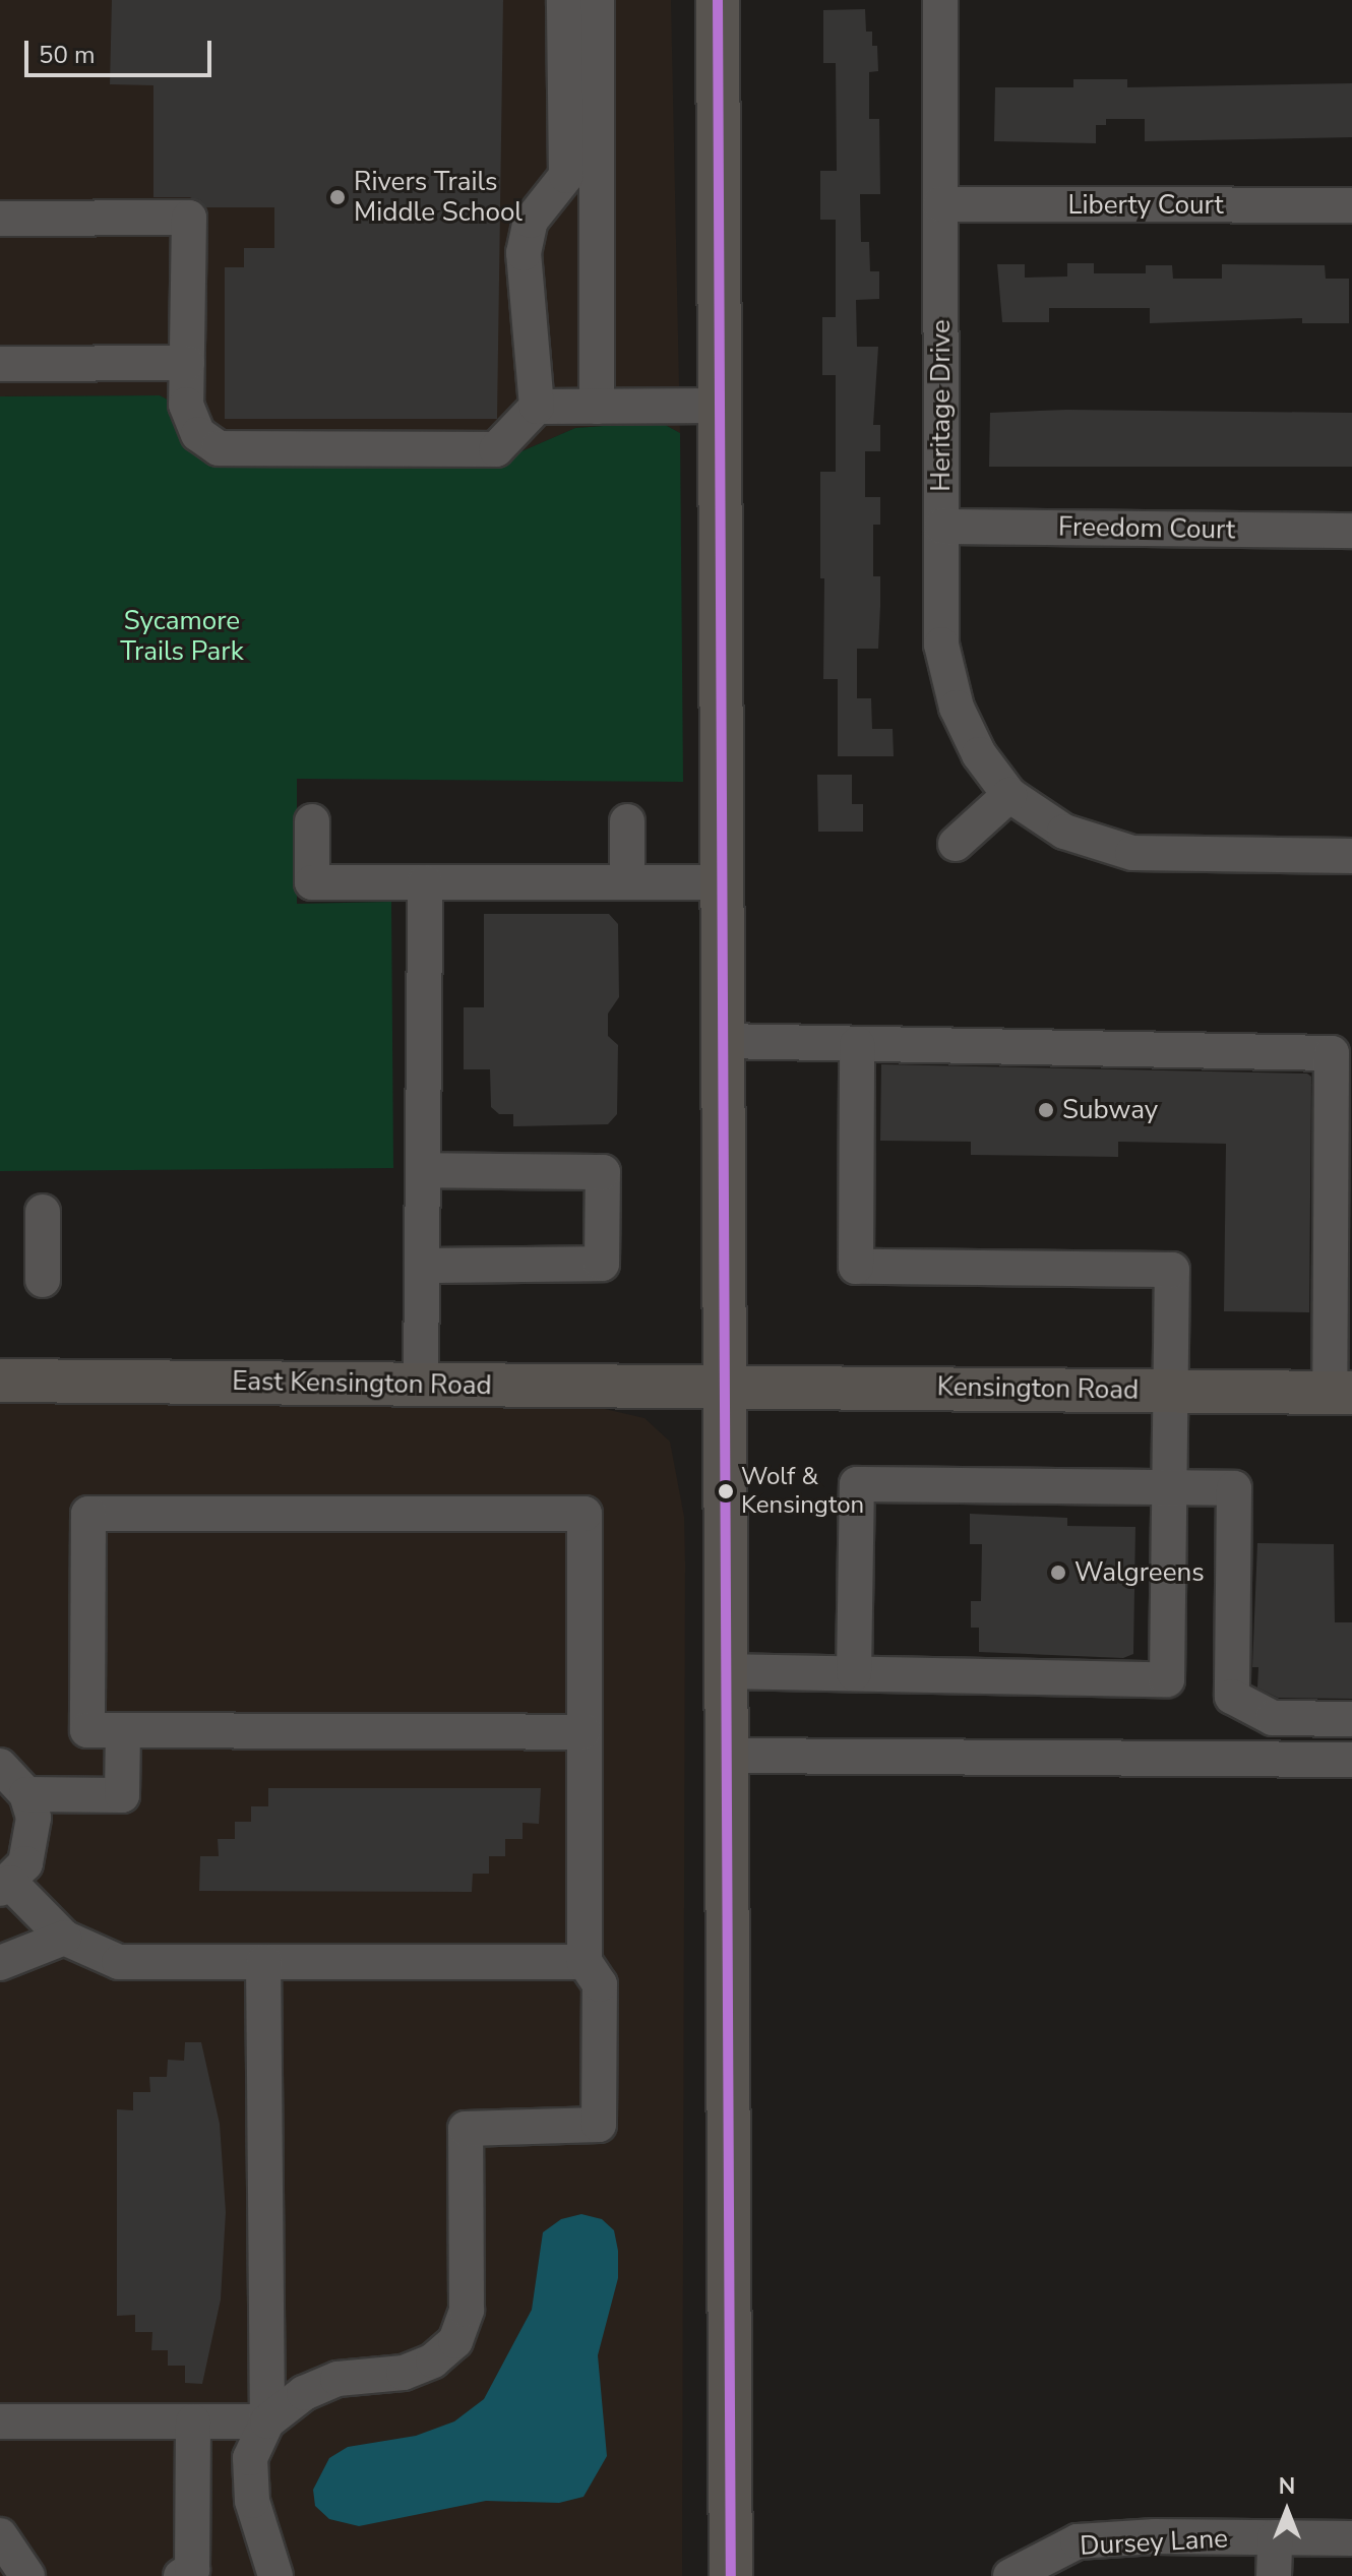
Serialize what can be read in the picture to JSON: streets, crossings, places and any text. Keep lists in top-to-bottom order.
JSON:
{
  "streets": {
    "main road": ["East Kensington Road", "Kensington Road"],
    "street": [
      "Liberty Court",
      "Heritage Drive",
      "Freedom Court",
      "Dursey Lane"
    ]
  },
  "crossings": [
    ["Liberty Court", "Heritage Drive"],
    ["Heritage Drive", "Freedom Court"],
    ["East Kensington Road", "Kensington Road"]
  ],
  "parks": ["Sycamore Trails Park"],
  "places": [
    "Rivers Trails Middle School",
    "Subway",
    "Wolf & Kensington",
    "Walgreens"
  ],
  "scale_bar": "50 m",
  "north": "top"
}
